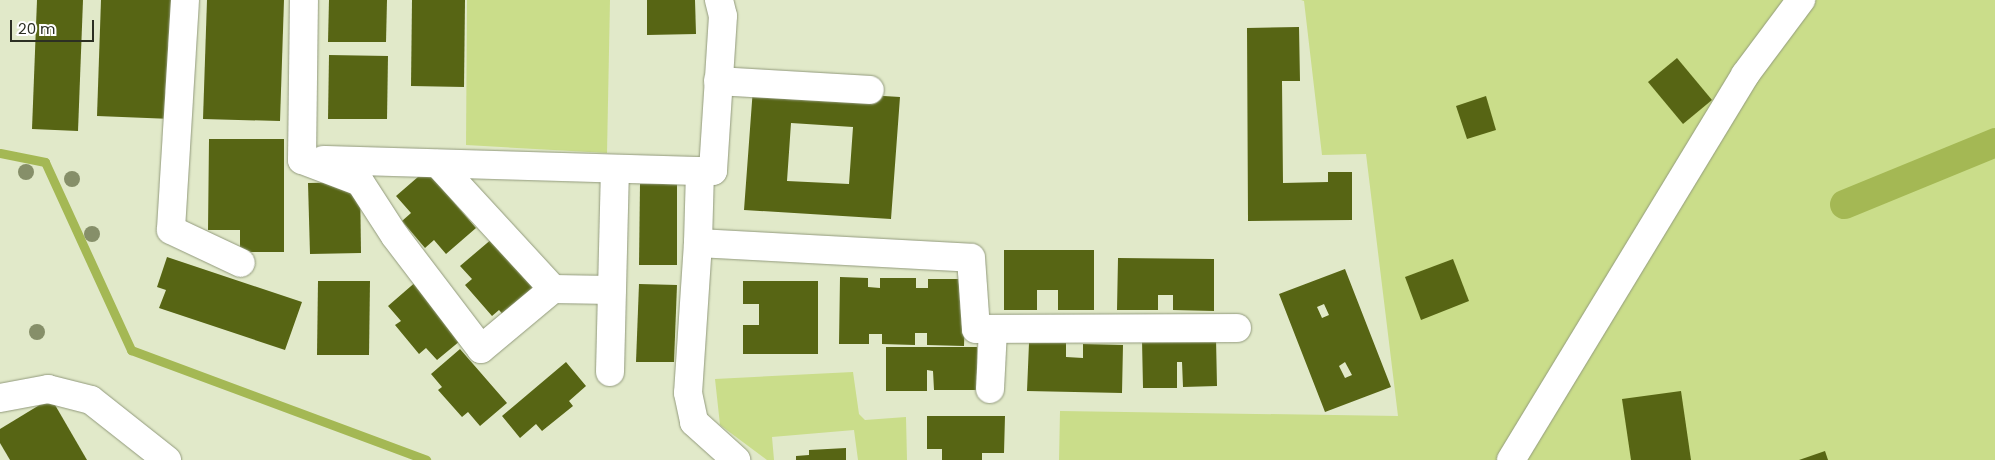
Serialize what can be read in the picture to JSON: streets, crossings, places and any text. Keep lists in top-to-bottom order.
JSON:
{
  "scale_bar": "20 m"
}
